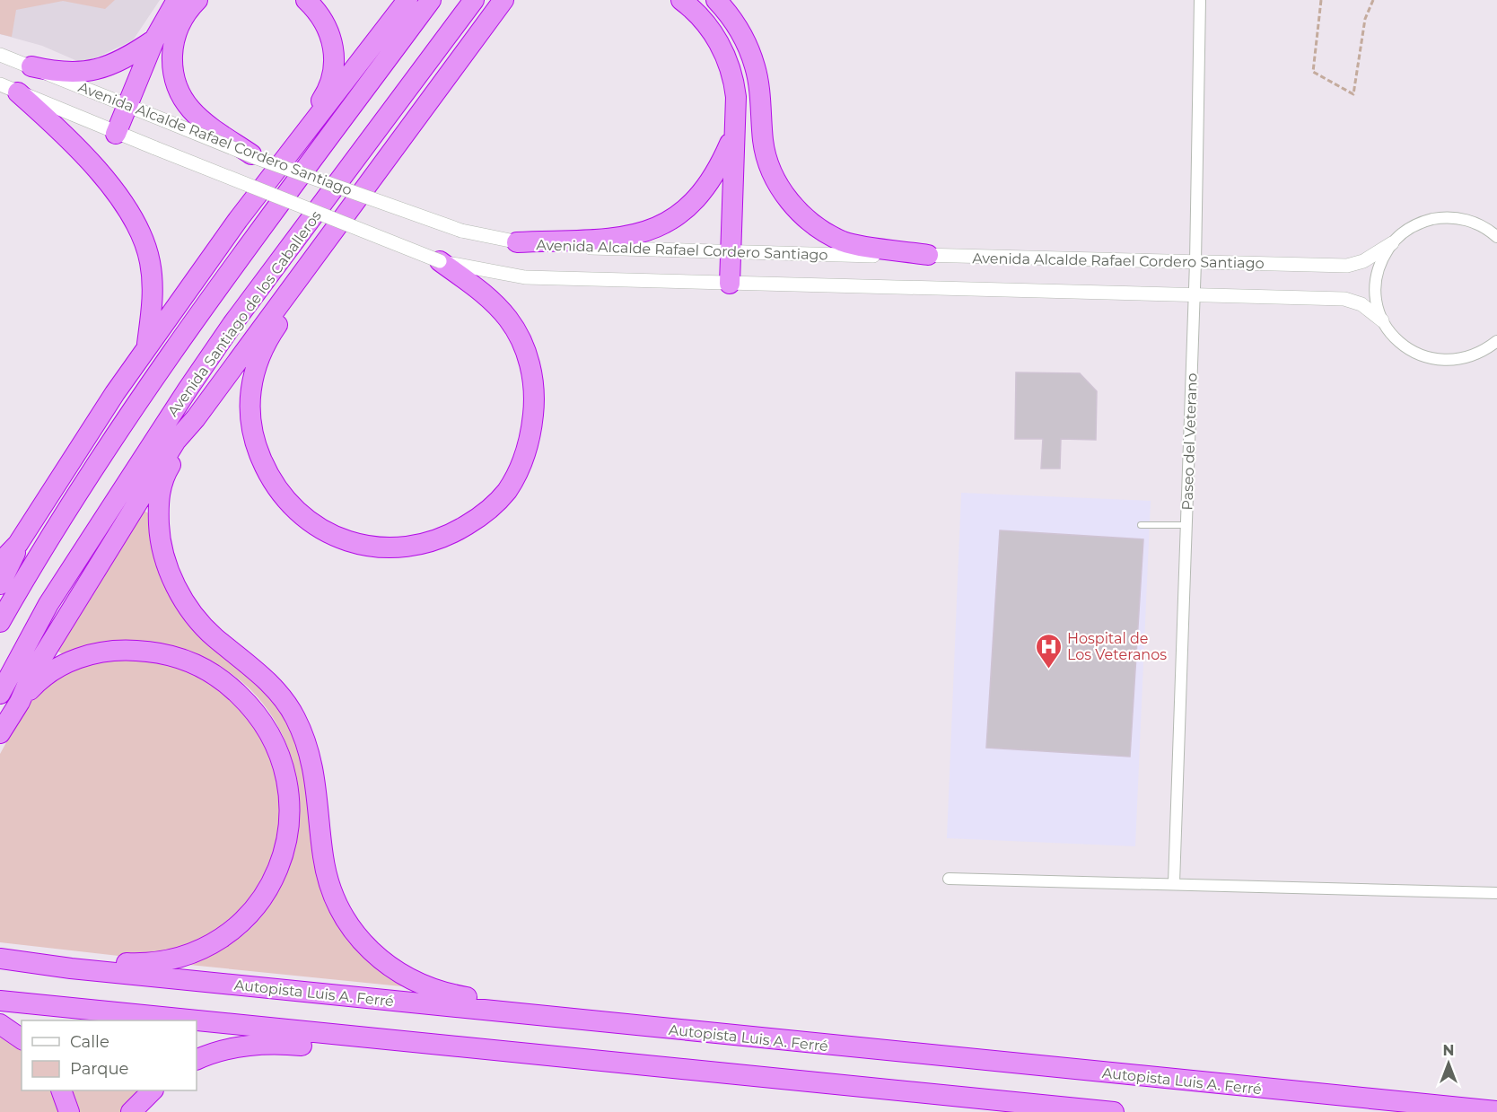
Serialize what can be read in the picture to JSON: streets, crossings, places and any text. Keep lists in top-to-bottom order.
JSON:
{
  "streets": {
    "highway": ["Avenida Santiago de los Caballeros", "Autopista Luis A. Ferré"],
    "street": ["Avenida Alcalde Rafael Cordero Santiago", "Paseo del Veterano"]
  },
  "crossings": [
    ["Avenida Alcalde Rafael Cordero Santiago", "Paseo del Veterano"]
  ],
  "places": {
    "hospital": ["Hospital de Los Veteranos"]
  },
  "legend": ["Calle", "Parque"],
  "north": "top"
}
